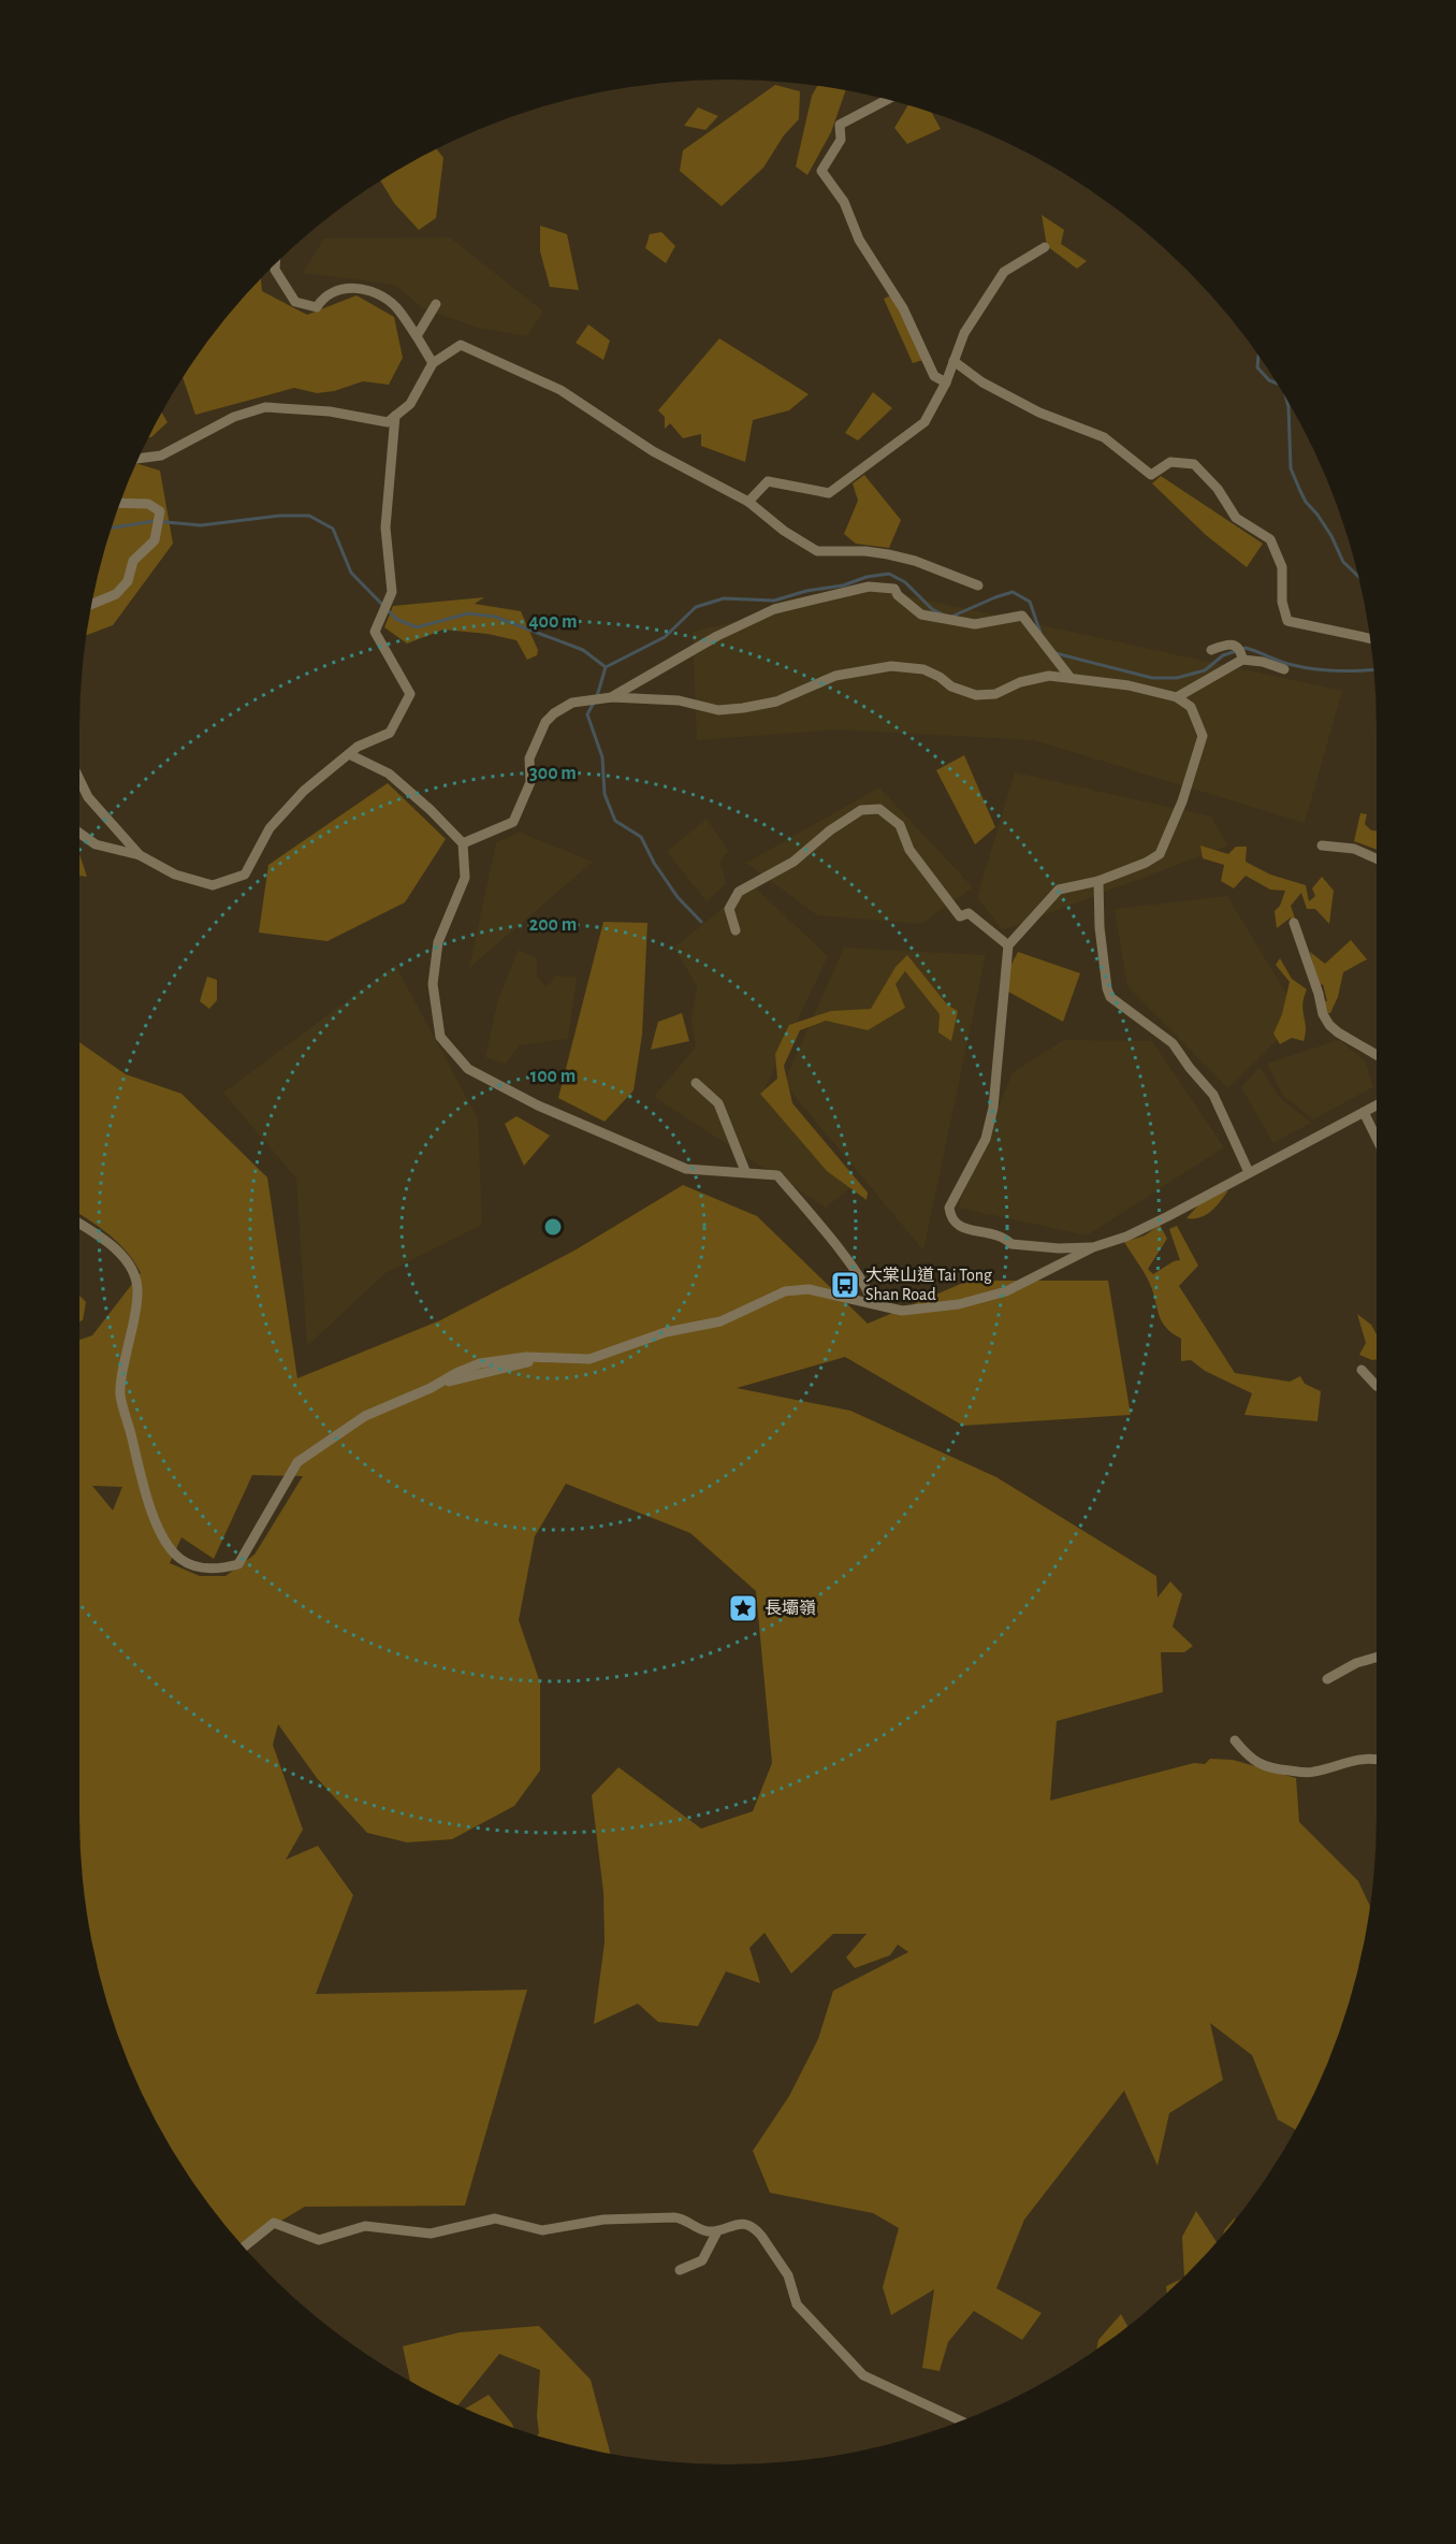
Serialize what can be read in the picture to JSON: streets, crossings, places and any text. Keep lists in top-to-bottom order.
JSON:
{
  "places": {
    "bus stop": ["大棠山道 Tai Tong Shan Road"],
    "place": ["長壩嶺"]
  },
  "rings": [
    "400 m",
    "300 m",
    "200 m",
    "100 m"
  ]
}
